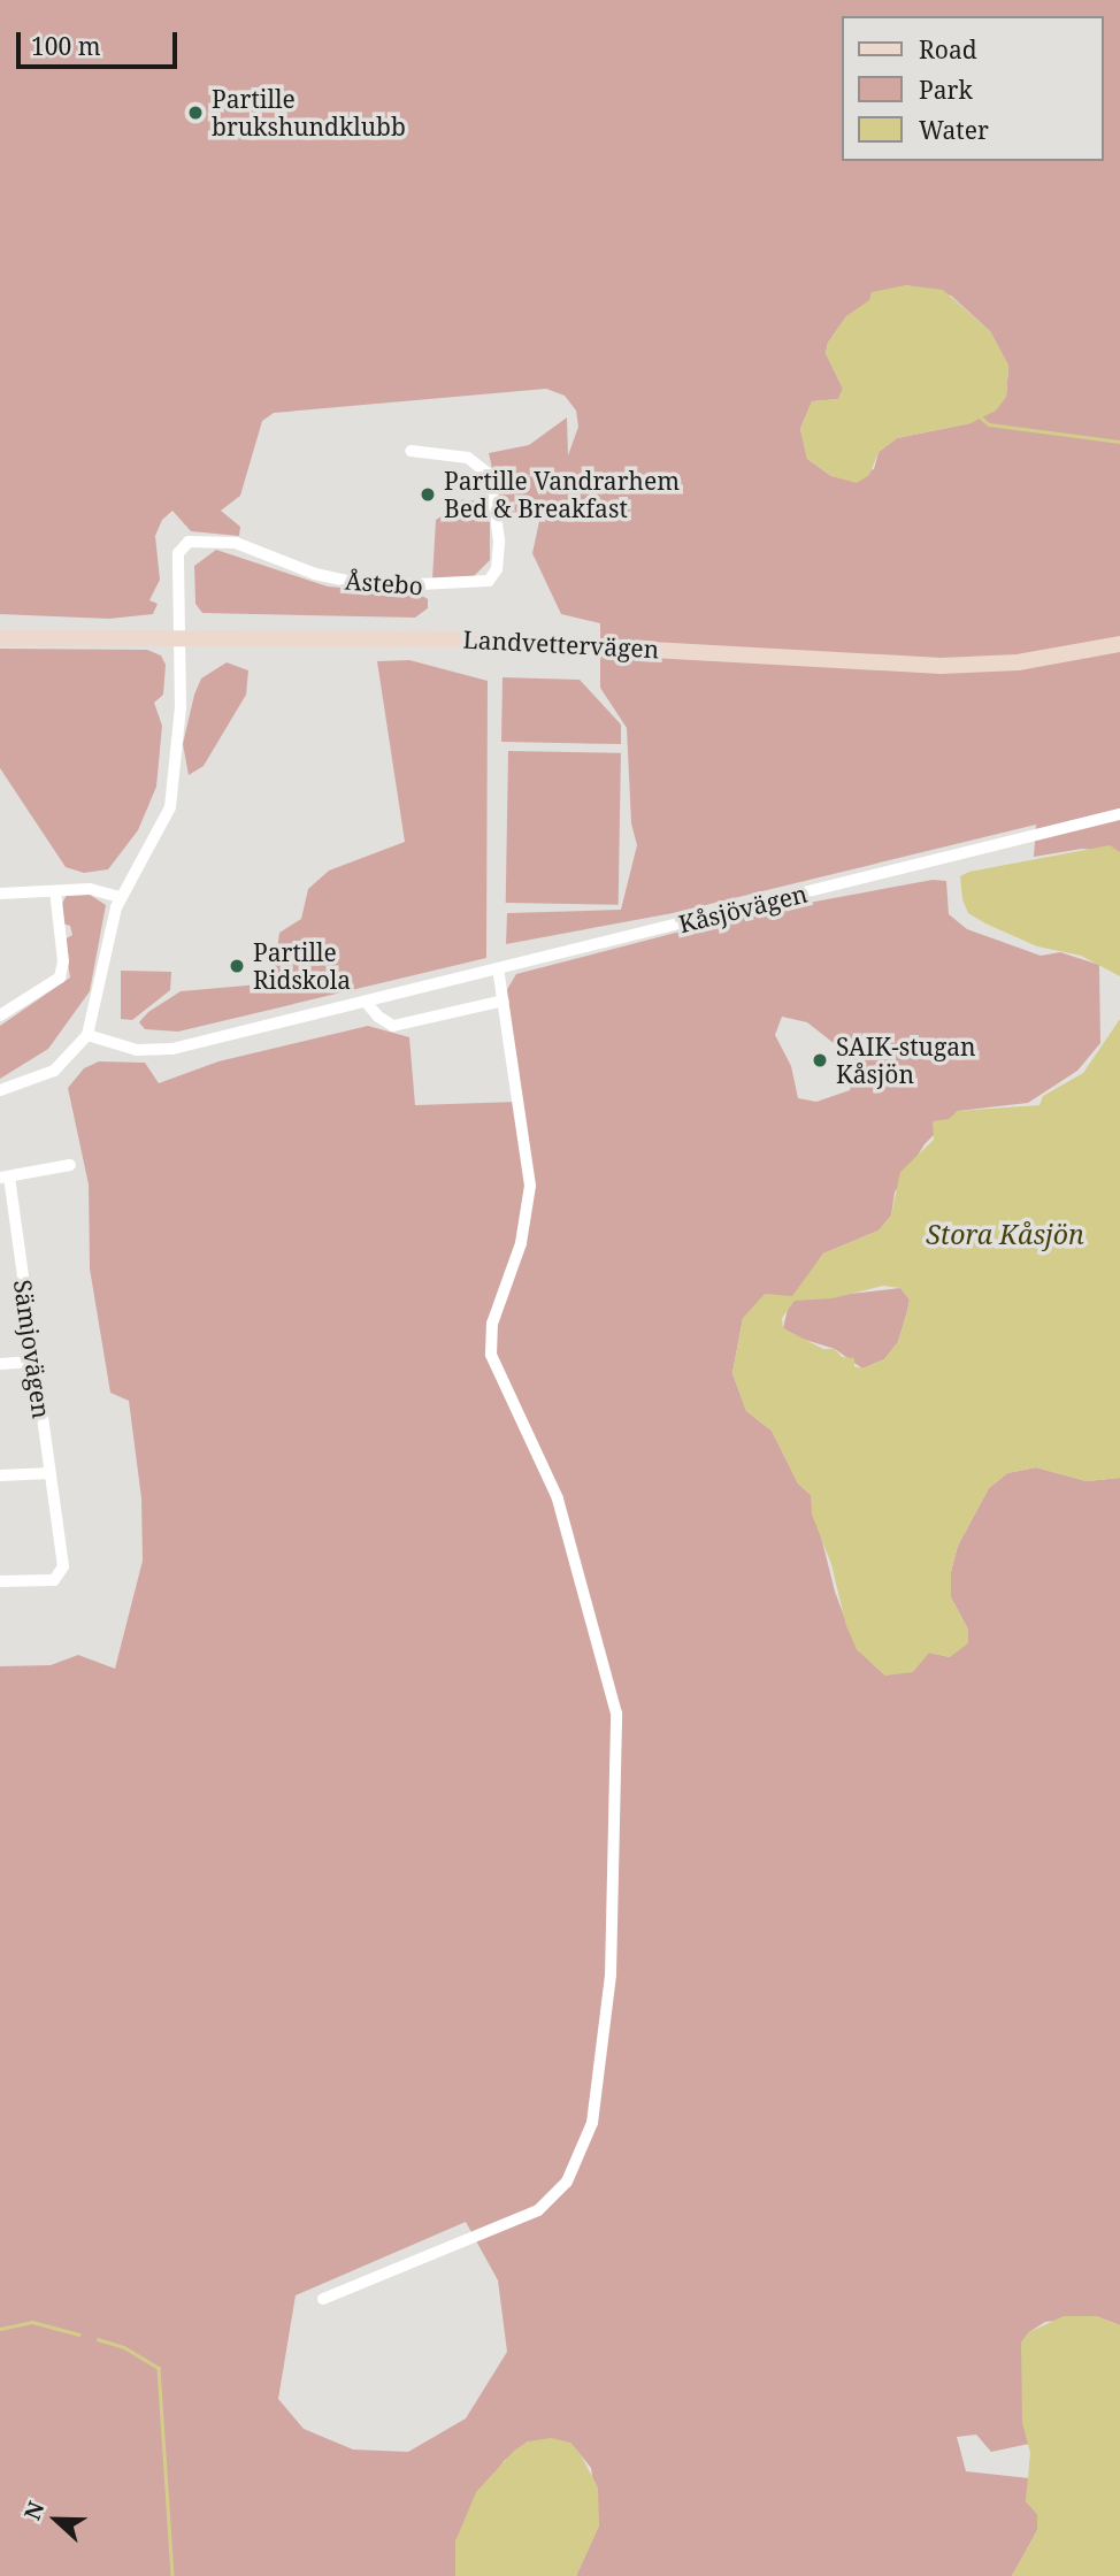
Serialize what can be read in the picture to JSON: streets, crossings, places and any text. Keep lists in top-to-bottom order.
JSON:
{
  "streets": {
    "street": [
      "Åstebo",
      "Landvettervägen",
      "Kåsjövägen",
      "Sämjovägen"
    ]
  },
  "crossings": [
    ["Åstebo", "Landvettervägen"]
  ],
  "water": ["Stora Kåsjön"],
  "places": [
    "Partille brukshundklubb",
    "Partille Vandrarhem Bed & Breakfast",
    "Partille Ridskola",
    "SAIK-stugan Kåsjön"
  ],
  "legend": ["Road", "Park", "Water"],
  "scale_bar": "100 m",
  "north": "left"
}
